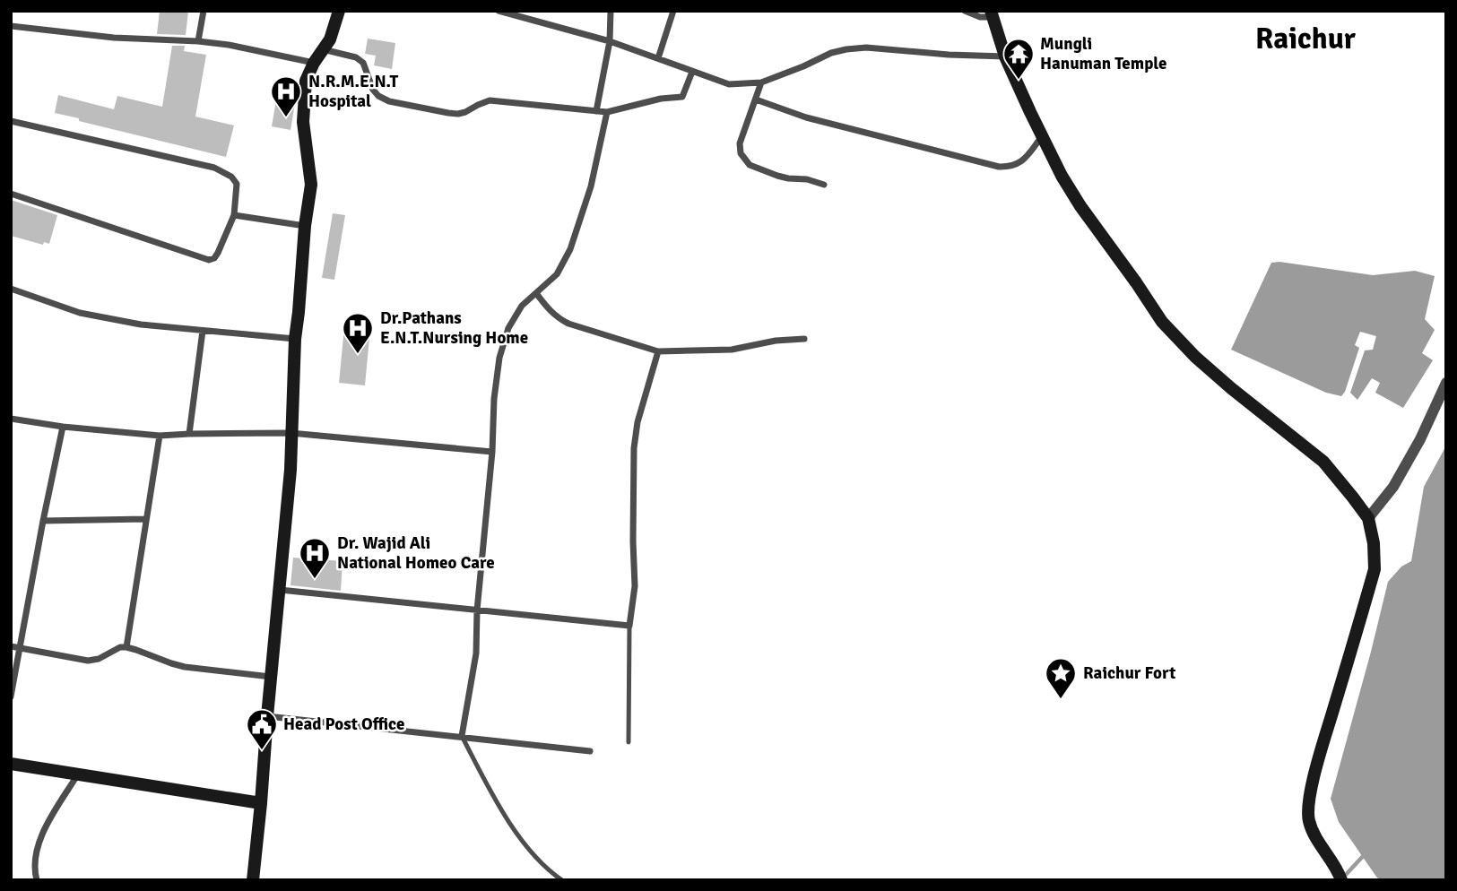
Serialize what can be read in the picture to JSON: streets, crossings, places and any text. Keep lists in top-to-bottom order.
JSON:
{
  "districts": ["Raichur"],
  "places": {
    "temple": ["Mungli Hanuman Temple"],
    "hospital": ["N.R.M.E.N.T Hospital", "Dr.Pathans E.N.T.Nursing Home", "Dr. Wajid Ali National Homeo Care"],
    "place": ["Raichur Fort"],
    "public building": ["Head Post Office"]
  }
}
